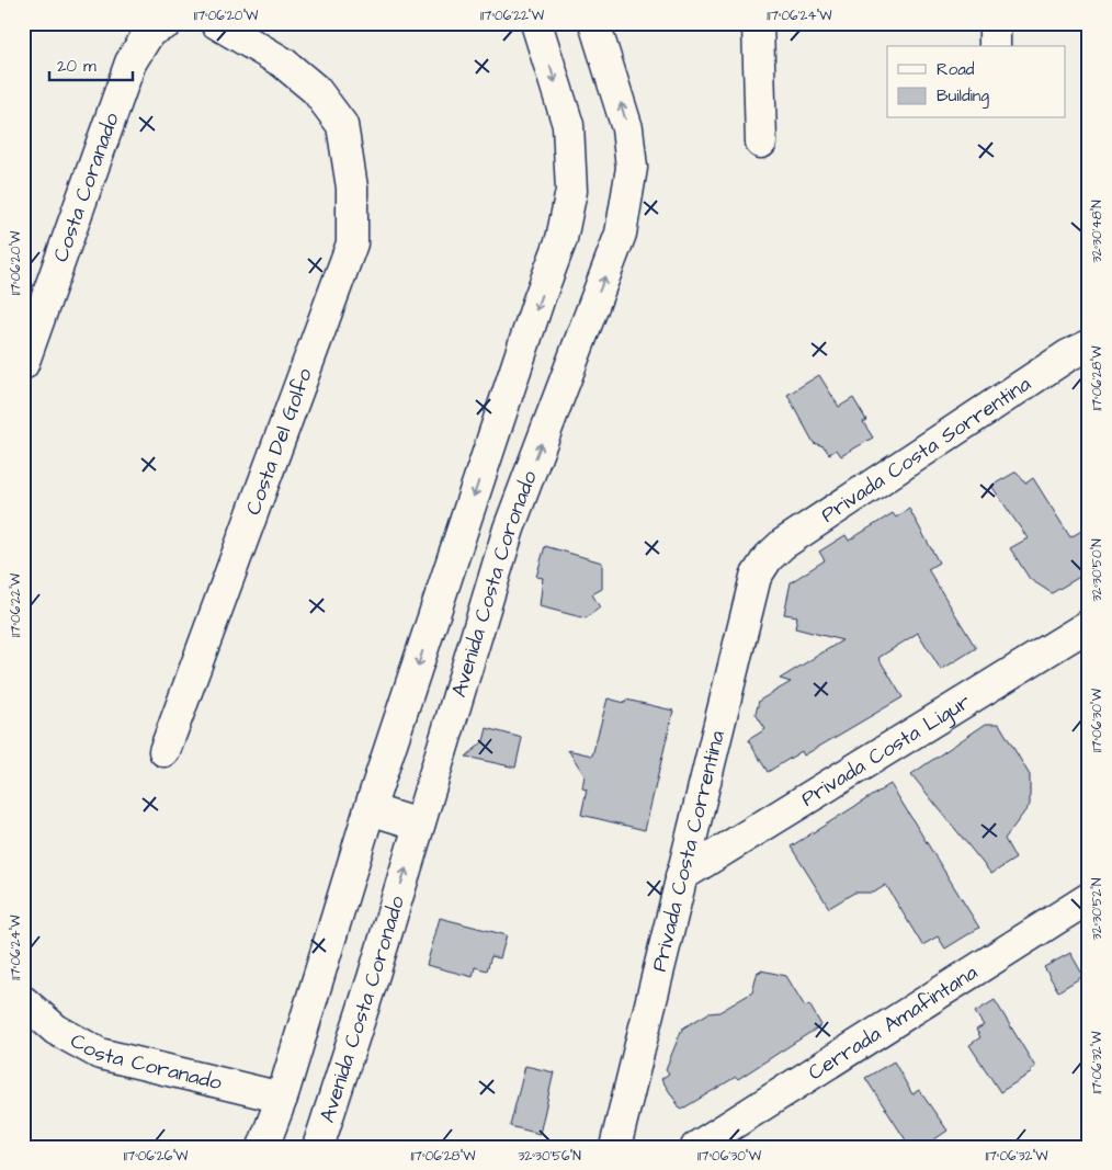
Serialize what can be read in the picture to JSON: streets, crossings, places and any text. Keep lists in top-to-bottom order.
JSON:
{
  "streets": {
    "street": [
      "Costa Coranado",
      "Costa Del Golfo",
      "Privada Costa Sorrentina",
      "Avenida Costa Coronado",
      "Privada Costa Ligur",
      "Privada Costa Correntina",
      "Cerrada Amafintana"
    ]
  },
  "crossings": [
    ["Privada Costa Sorrentina", "Privada Costa Correntina"],
    ["Privada Costa Ligur", "Privada Costa Correntina"]
  ],
  "legend": ["Road", "Building"],
  "scale_bar": "20 m",
  "coordinates": [
    "117°06'20\"W",
    "117°06'22\"W",
    "117°06'24\"W",
    "32°30'48\"N",
    "117°06'28\"W",
    "32°30'50\"N",
    "117°06'30\"W",
    "32°30'52\"N",
    "117°06'32\"W",
    "117°06'26\"W",
    "32°30'56\"N"
  ]
}
